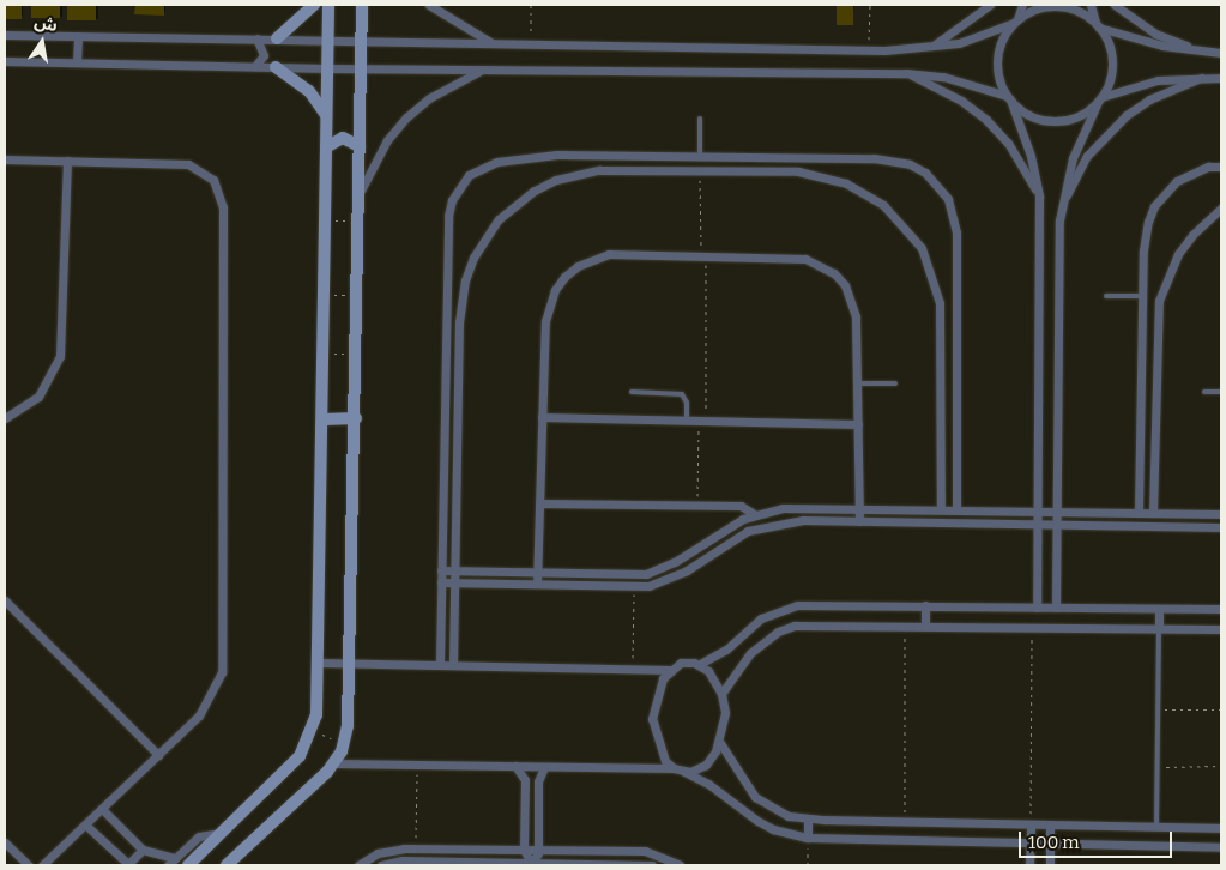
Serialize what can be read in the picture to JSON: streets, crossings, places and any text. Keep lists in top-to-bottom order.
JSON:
{
  "scale_bar": "100 m",
  "north": "top"
}
